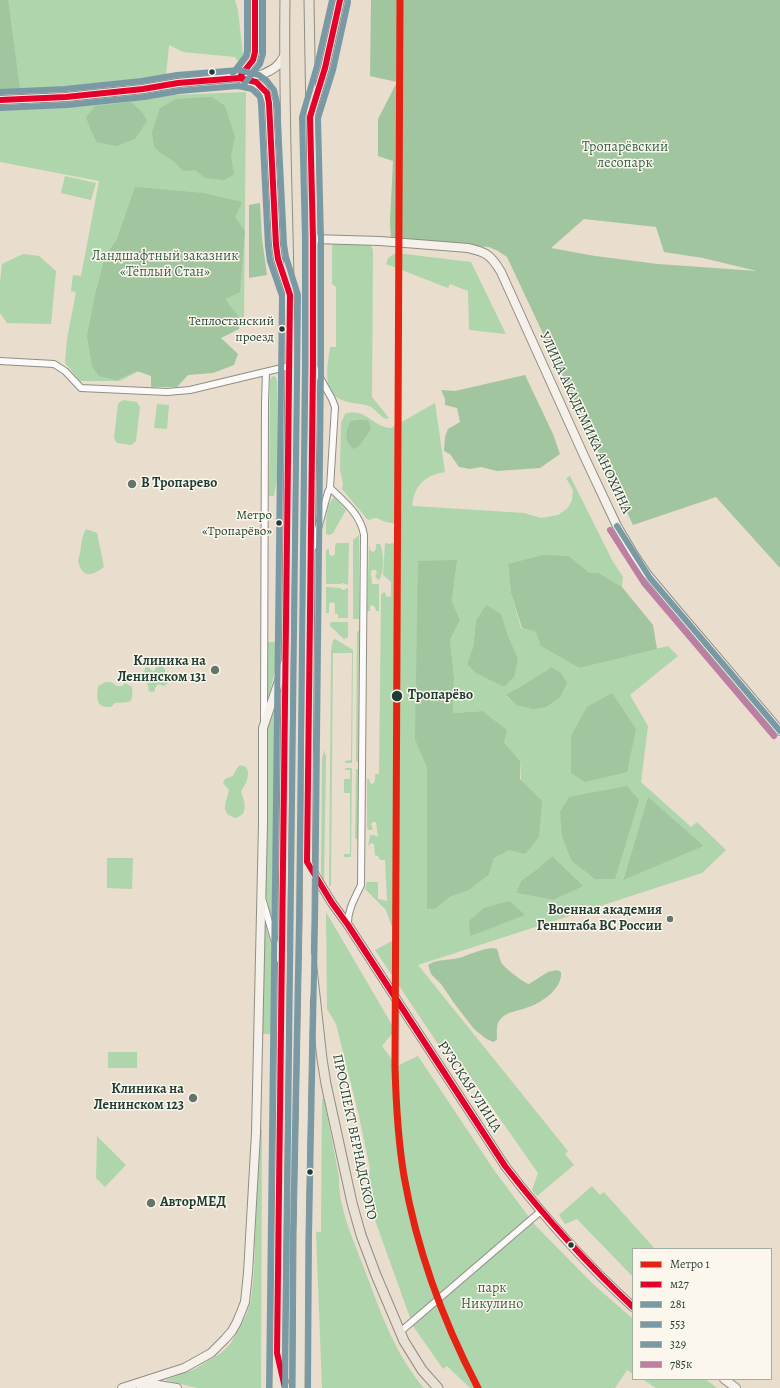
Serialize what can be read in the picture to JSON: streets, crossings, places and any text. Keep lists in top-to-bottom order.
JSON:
{
  "streets": {
    "main road": ["ПРОСПЕКТ ВЕРНАДСКОГО"],
    "street": ["УЛИЦА АКАДЕМИКА АНОХИНА", "РУЗСКАЯ УЛИЦА"]
  },
  "parks": ["Тропарёвский лесопарк", "Ландшафтный заказник «Тёплый Стан»", "парк Никулино"],
  "places": [
    "Теплостанский проезд",
    "В Тропарево",
    "Метро «Тропарёво»",
    "Клиника на Ленинском 131",
    "Тропарёво",
    "Военная академия Генштаба ВС России",
    "Клиника на Ленинском 123",
    "АвторМЕД"
  ],
  "lines": [
    "metro line 1",
    "transit line м27",
    "transit line 281",
    "transit line 553",
    "transit line 329",
    "transit line 785к"
  ],
  "legend": [
    "Метро 1",
    "м27",
    "281",
    "553",
    "329",
    "785к"
  ]
}
